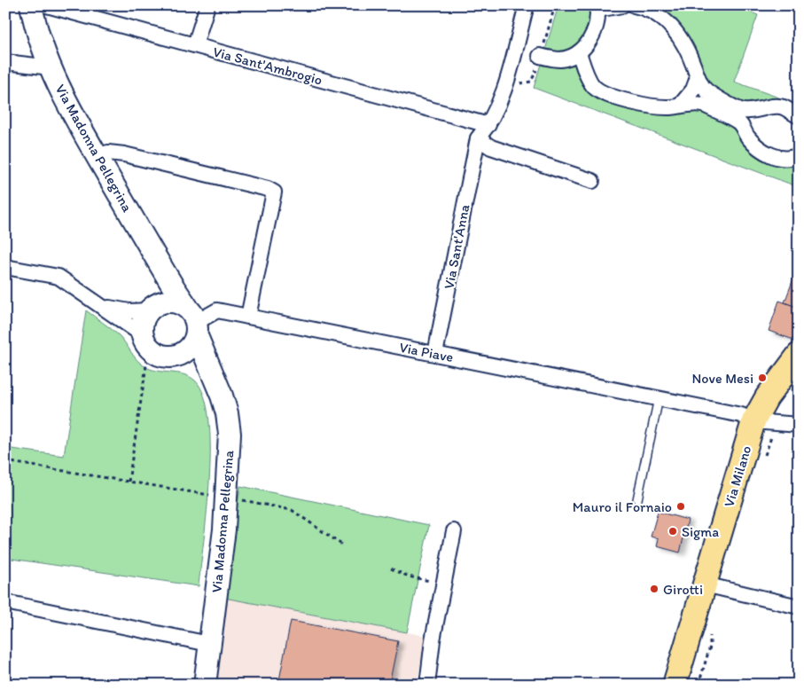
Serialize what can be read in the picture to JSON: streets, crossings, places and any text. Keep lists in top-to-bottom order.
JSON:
{
  "streets": {
    "main road": ["Via Milano"],
    "street": [
      "Via Sant'Ambrogio",
      "Via Madonna Pellegrina",
      "Via Sant'Anna",
      "Via Piave"
    ]
  },
  "crossings": [
    ["Via Sant'Ambrogio", "Via Sant'Anna"],
    ["Via Madonna Pellegrina", "Via Piave"],
    ["Via Sant'Anna", "Via Piave"],
    ["Via Piave", "Via Milano"]
  ],
  "places": [
    "Nove Mesi",
    "Mauro il Fornaio",
    "Sigma",
    "Girotti"
  ]
}
